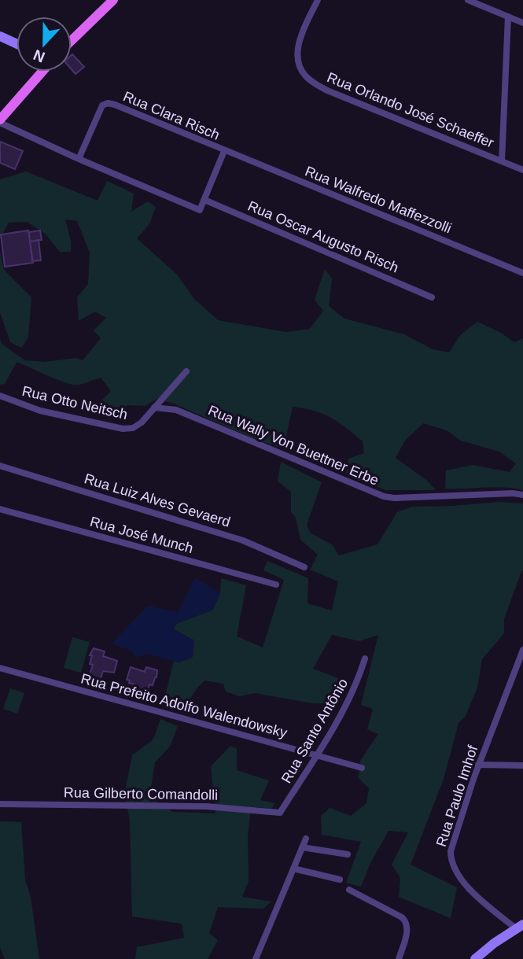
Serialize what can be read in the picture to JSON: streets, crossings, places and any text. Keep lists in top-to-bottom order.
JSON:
{
  "streets": {
    "street": [
      "Rua Orlando José Schaeffer",
      "Rua Clara Risch",
      "Rua Walfredo Maffezzolli",
      "Rua Oscar Augusto Risch",
      "Rua Otto Neitsch",
      "Rua Wally Von Buettner Erbe",
      "Rua Luiz Alves Gevaerd",
      "Rua José Munch",
      "Rua Prefeito Adolfo Walendowsky",
      "Rua Santo Antônio",
      "Rua Gilberto Comandolli",
      "Rua Paulo Imhof"
    ]
  },
  "crossings": [
    ["Rua Clara Risch", "Rua Walfredo Maffezzolli"],
    ["Rua Otto Neitsch", "Rua Wally Von Buettner Erbe"],
    ["Rua Prefeito Adolfo Walendowsky", "Rua Santo Antônio"],
    ["Rua Santo Antônio", "Rua Gilberto Comandolli"]
  ],
  "north": "bottom"
}
